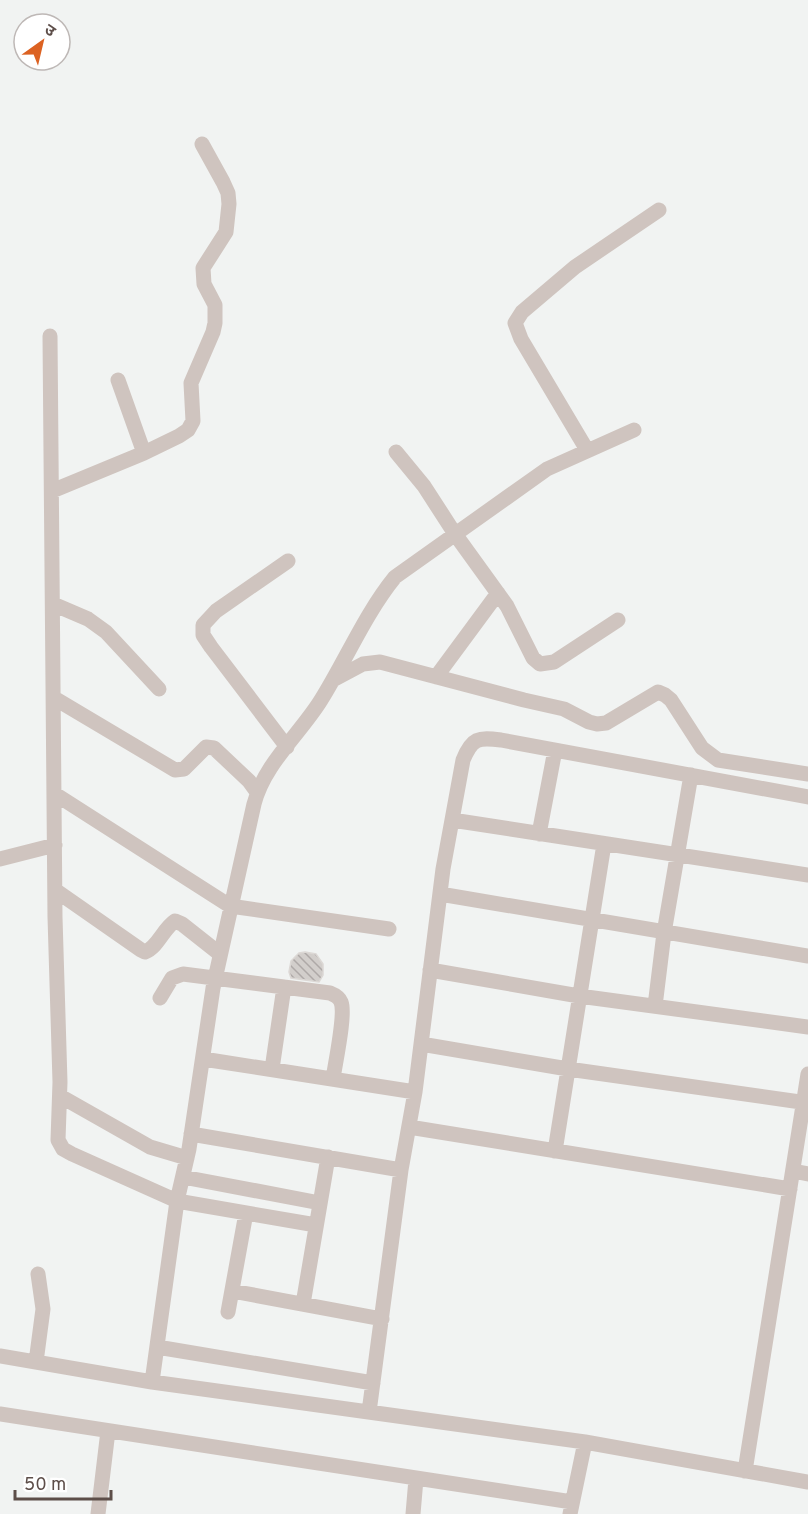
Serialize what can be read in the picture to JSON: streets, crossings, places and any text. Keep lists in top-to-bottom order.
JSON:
{
  "scale_bar": "50 m",
  "north": "top right"
}
